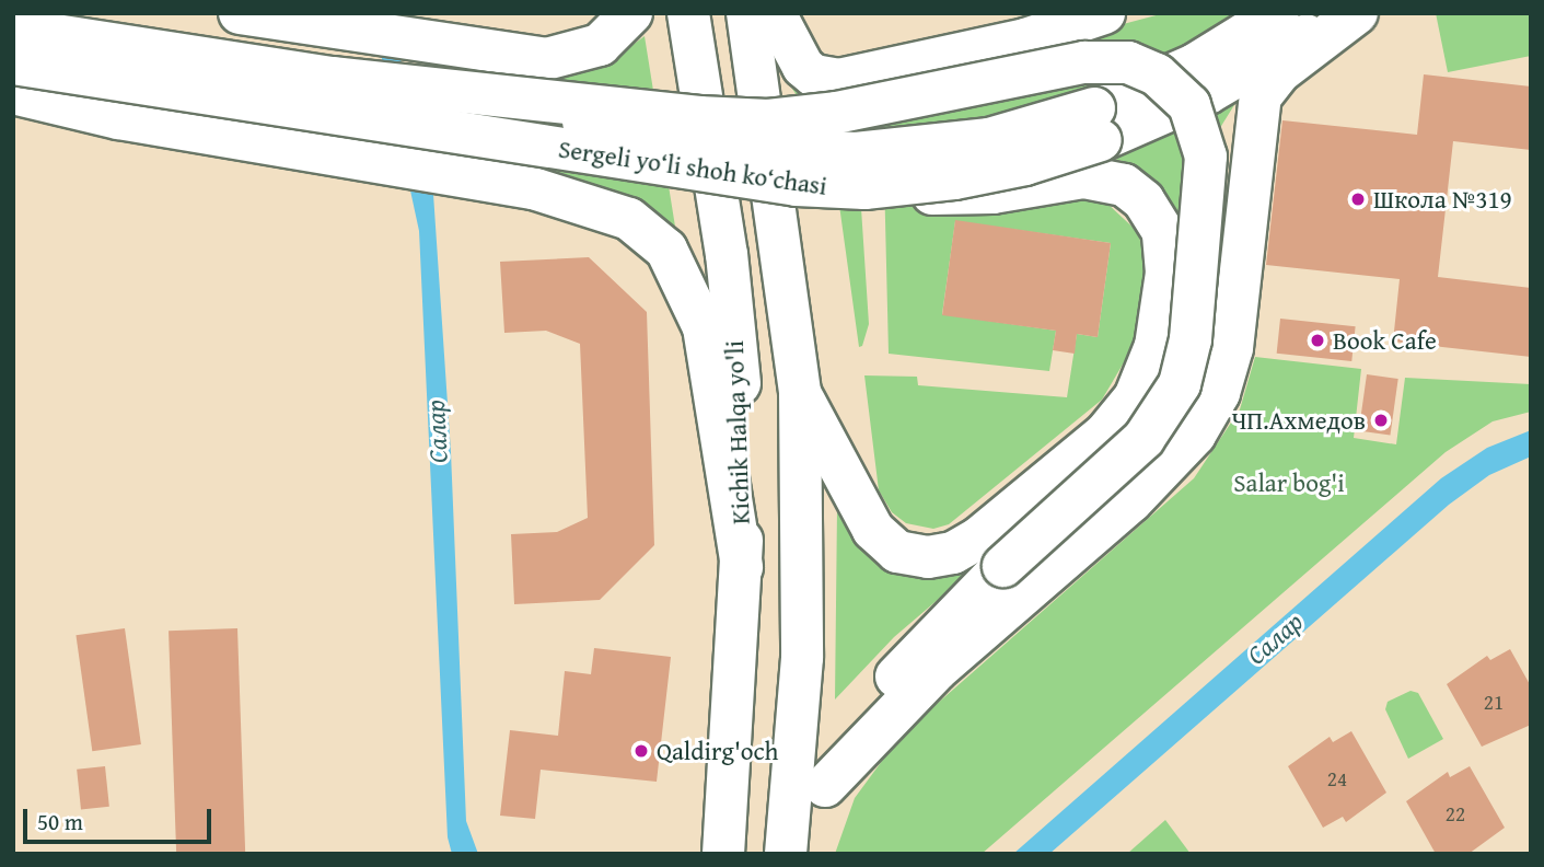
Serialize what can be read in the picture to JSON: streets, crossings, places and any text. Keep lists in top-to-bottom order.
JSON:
{
  "streets": {
    "main road": ["Sergeli yo‘li shoh ko‘chasi", "Kichik Halqa yo'li"]
  },
  "water": ["Салар"],
  "parks": ["Salar bog'i"],
  "places": [
    "Школа №319",
    "Book Cafe",
    "ЧП.Ахмедов",
    "Qaldirg'och"
  ],
  "house_numbers": ["21", "24", "22"],
  "scale_bar": "50 m"
}
